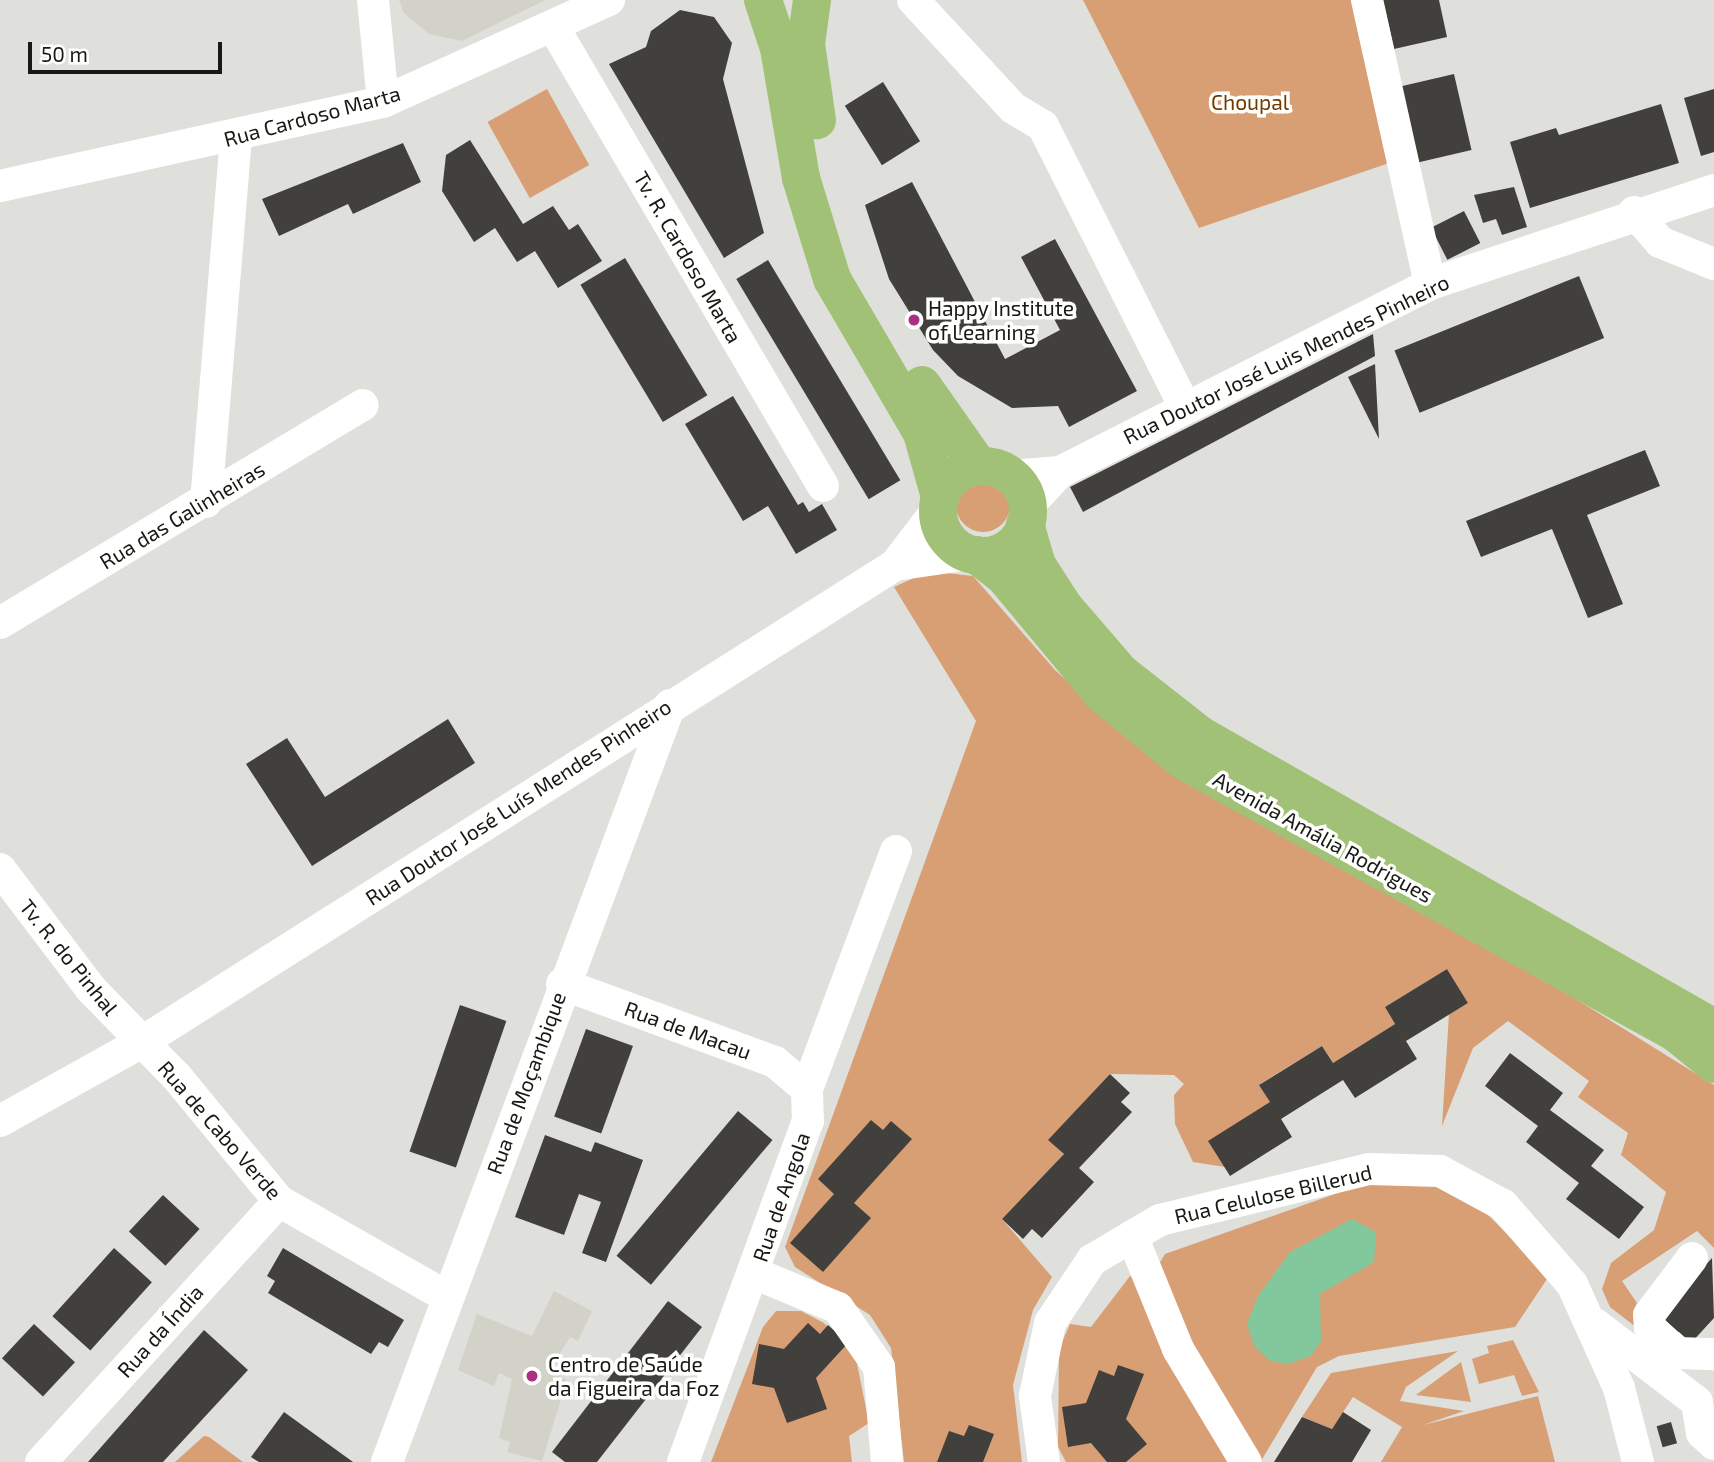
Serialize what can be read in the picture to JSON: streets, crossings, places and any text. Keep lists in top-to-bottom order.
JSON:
{
  "streets": {
    "main road": ["Avenida Amália Rodrigues"],
    "street": [
      "Rua Cardoso Marta",
      "Tv. R. Cardoso Marta",
      "Rua Doutor José Luis Mendes Pinheiro",
      "Rua das Galinheiras",
      "Rua Doutor José Luís Mendes Pinheiro",
      "Tv. R. do Pinhal",
      "Rua de Macau",
      "Rua de Moçambique",
      "Rua de Cabo Verde",
      "Rua Celulose Billerud",
      "Rua de Angola",
      "Rua da Índia"
    ]
  },
  "crossings": [
    ["Rua Cardoso Marta", "Tv. R. Cardoso Marta"],
    ["Rua Doutor José Luis Mendes Pinheiro", "Rua Doutor José Luís Mendes Pinheiro"],
    ["Rua Doutor José Luis Mendes Pinheiro", "Avenida Amália Rodrigues"],
    ["Rua Doutor José Luís Mendes Pinheiro", "Avenida Amália Rodrigues"],
    ["Rua Doutor José Luís Mendes Pinheiro", "Tv. R. do Pinhal"],
    ["Rua Doutor José Luís Mendes Pinheiro", "Rua de Moçambique"],
    ["Rua Doutor José Luís Mendes Pinheiro", "Rua de Cabo Verde"],
    ["Tv. R. do Pinhal", "Rua de Cabo Verde"],
    ["Rua de Macau", "Rua de Moçambique"],
    ["Rua de Macau", "Rua de Angola"],
    ["Rua de Moçambique", "Rua de Cabo Verde"],
    ["Rua de Cabo Verde", "Rua da Índia"]
  ],
  "parks": ["Choupal"],
  "places": ["Happy Institute of Learning", "Centro de Saúde da Figueira da Foz"],
  "scale_bar": "50 m"
}
